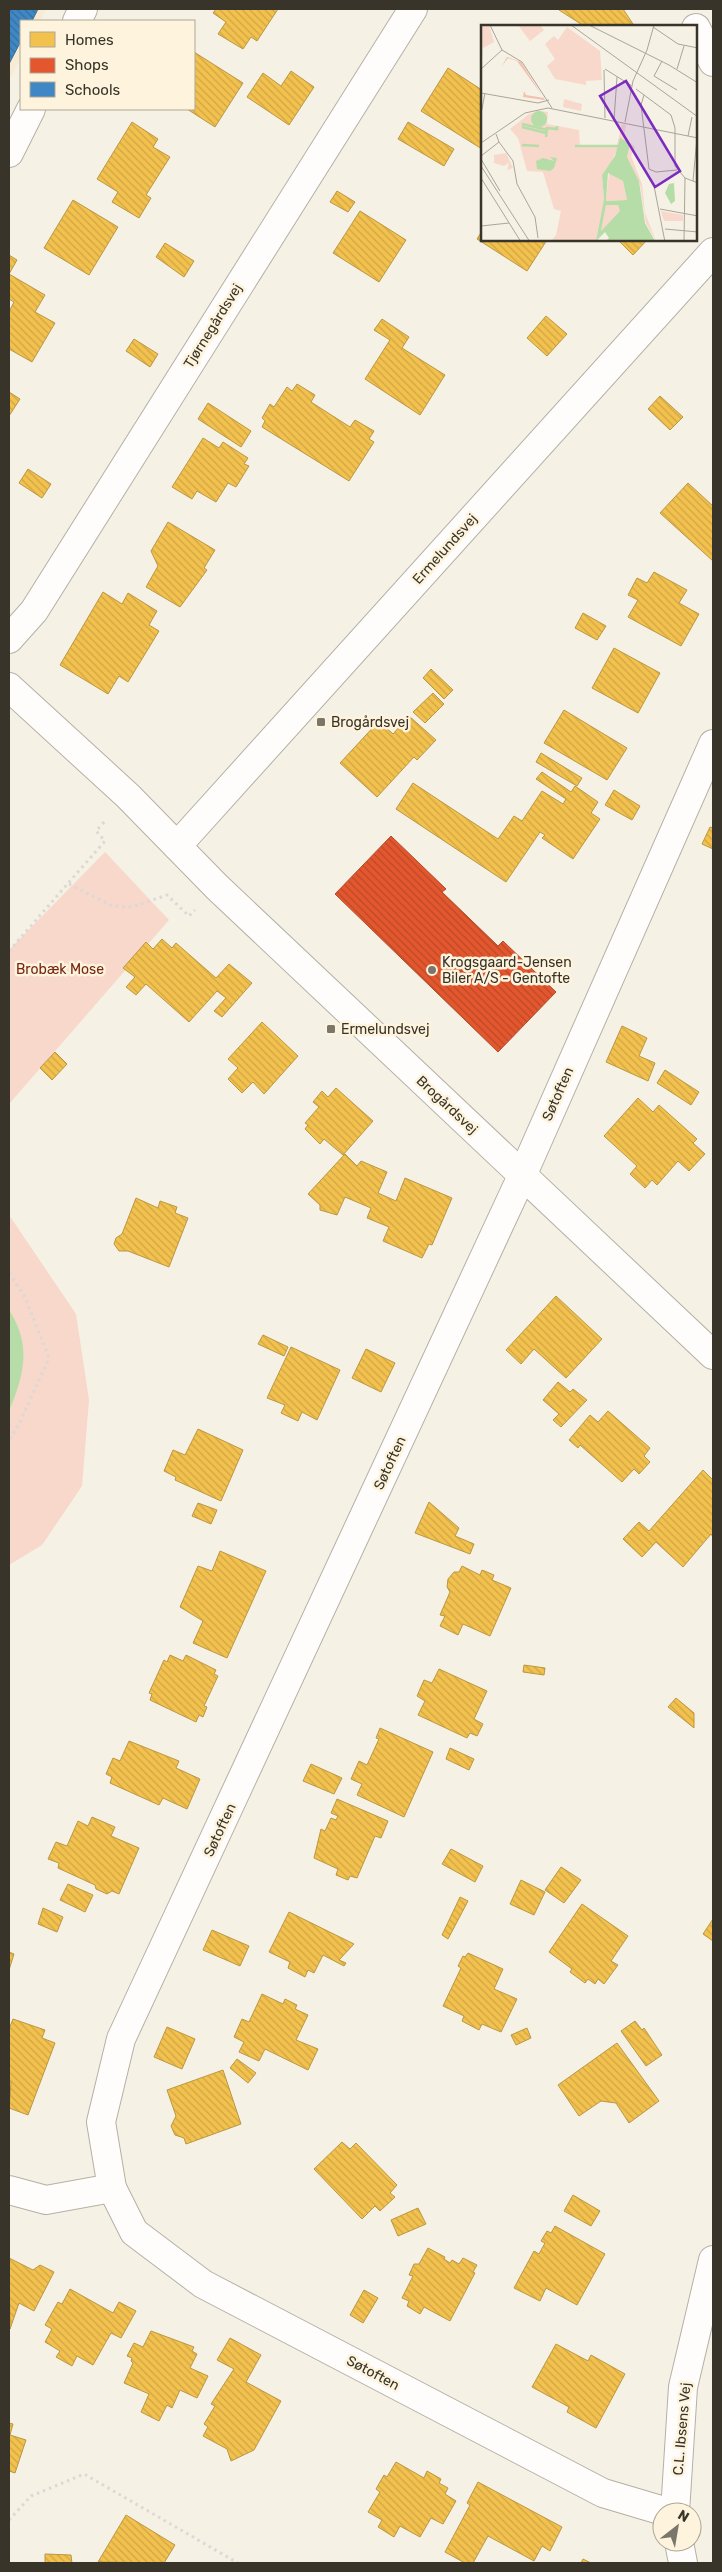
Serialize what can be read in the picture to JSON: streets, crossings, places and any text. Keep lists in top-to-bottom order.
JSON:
{
  "streets": {
    "street": [
      "Tjørnegårdsvej",
      "Ermelundsvej",
      "Søtoften",
      "Brogårdsvej",
      "C.L. Ibsens Vej"
    ]
  },
  "crossings": [
    ["Ermelundsvej", "Brogårdsvej"],
    ["Søtoften", "Brogårdsvej"]
  ],
  "parks": ["Brobæk Mose"],
  "places": {
    "transit": ["Brogårdsvej", "Ermelundsvej"],
    "other": ["Krogsgaard-Jensen Biler A/S - Gentofte"]
  },
  "legend": ["Homes", "Shops", "Schools"],
  "north": "top right"
}
